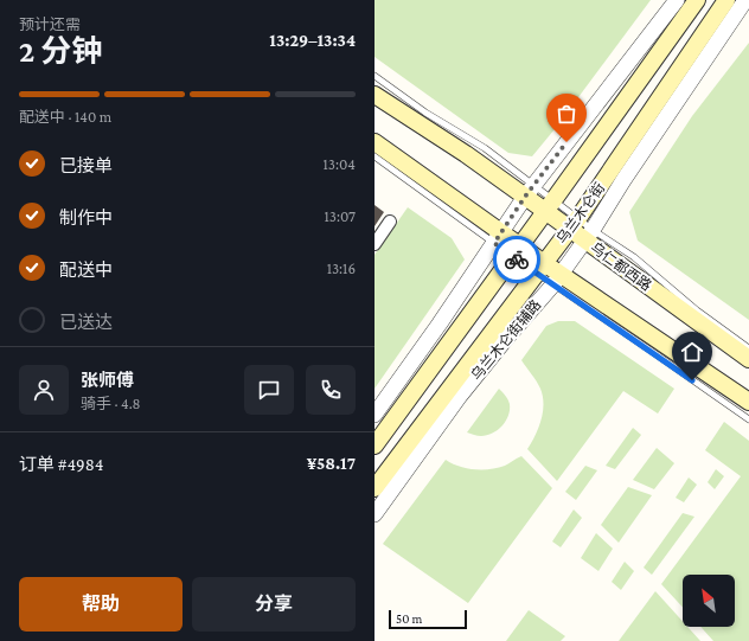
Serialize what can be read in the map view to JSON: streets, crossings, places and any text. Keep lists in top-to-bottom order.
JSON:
{
  "streets": {
    "main road": ["乌兰木仑街", "乌仁都西路"],
    "street": ["乌兰木仑街辅路"]
  },
  "crossings": [
    ["乌兰木仑街", "乌仁都西路"],
    ["乌仁都西路", "乌兰木仑街辅路"]
  ],
  "scale_bar": "50 m",
  "north": "top left",
  "page": {
    "heading": ["2 分钟", "预计还需", "13:29–13:34"],
    "panel": [
      "张师傅",
      "骑手 · 4.8",
      "订单 #4984",
      "¥58.17"
    ],
    "bar": "配送中 · 140 m",
    "list": [
      ["已接单", "13:04"],
      ["制作中", "13:07"],
      ["配送中", "13:16"],
      "已送达"
    ],
    "buttons": ["帮助", "分享"],
    "scale": "50 m"
  }
}
